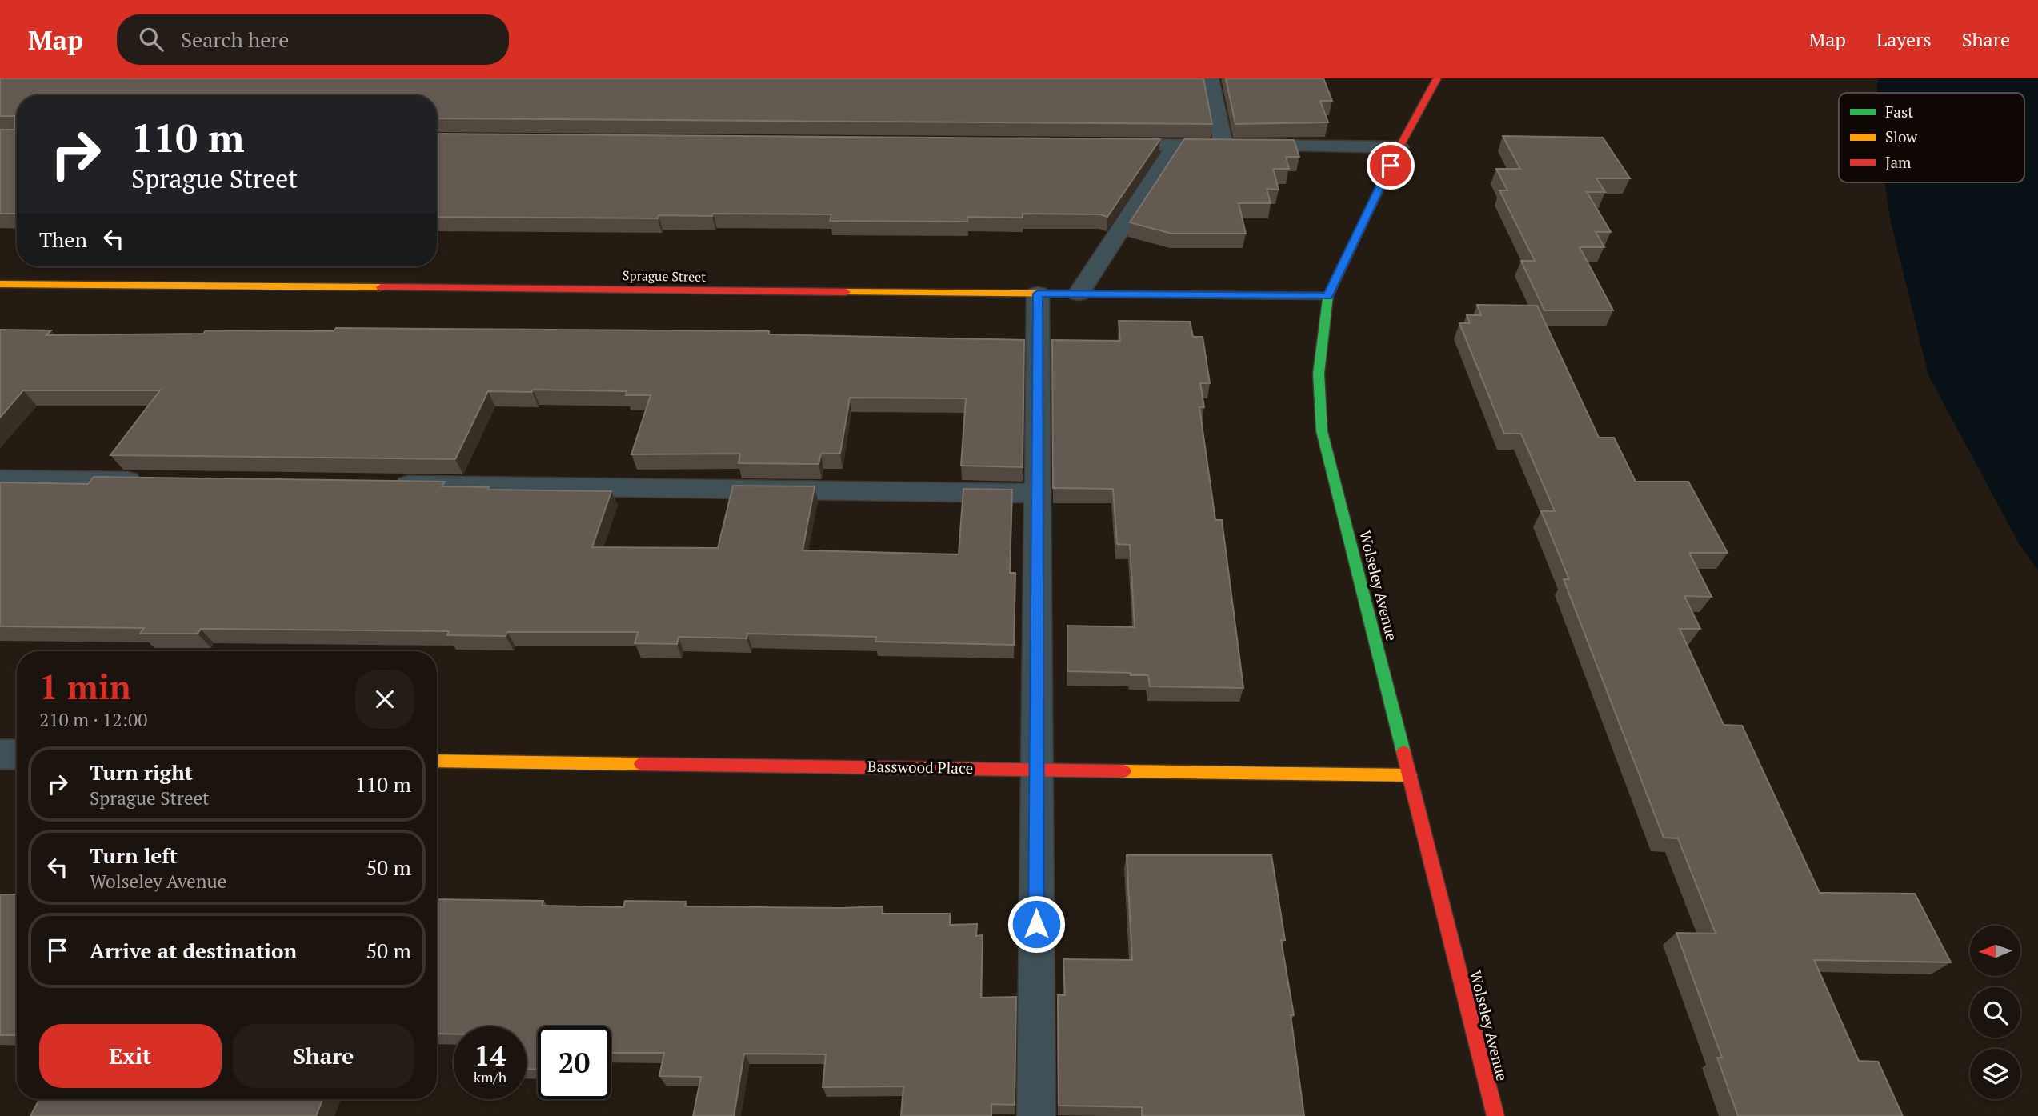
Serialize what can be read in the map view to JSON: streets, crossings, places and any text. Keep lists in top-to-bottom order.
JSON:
{
  "streets": {
    "street": ["Sprague Street", "Wolseley Avenue", "Basswood Place"]
  },
  "crossings": [
    ["Sprague Street", "Wolseley Avenue"],
    ["Wolseley Avenue", "Basswood Place"]
  ],
  "legend": ["Fast", "Slow", "Jam"],
  "north": "left",
  "page": {
    "header": "Map",
    "search": "Search here",
    "nav": ["Map", "Layers", "Share"],
    "turn": ["110 m", "Sprague Street"],
    "then": "Then",
    "heading": ["1 min", "210 m · 12:00"],
    "list": [
      {
        "name": "Turn right",
        "note": "Sprague Street",
        "value": "110 m"
      },
      {
        "name": "Turn left",
        "note": "Wolseley Avenue",
        "value": "50 m"
      },
      {
        "name": "Arrive at destination",
        "value": "50 m"
      }
    ],
    "buttons": ["Exit", "Share"],
    "speed": "14 km/h",
    "limit": "20"
  }
}
